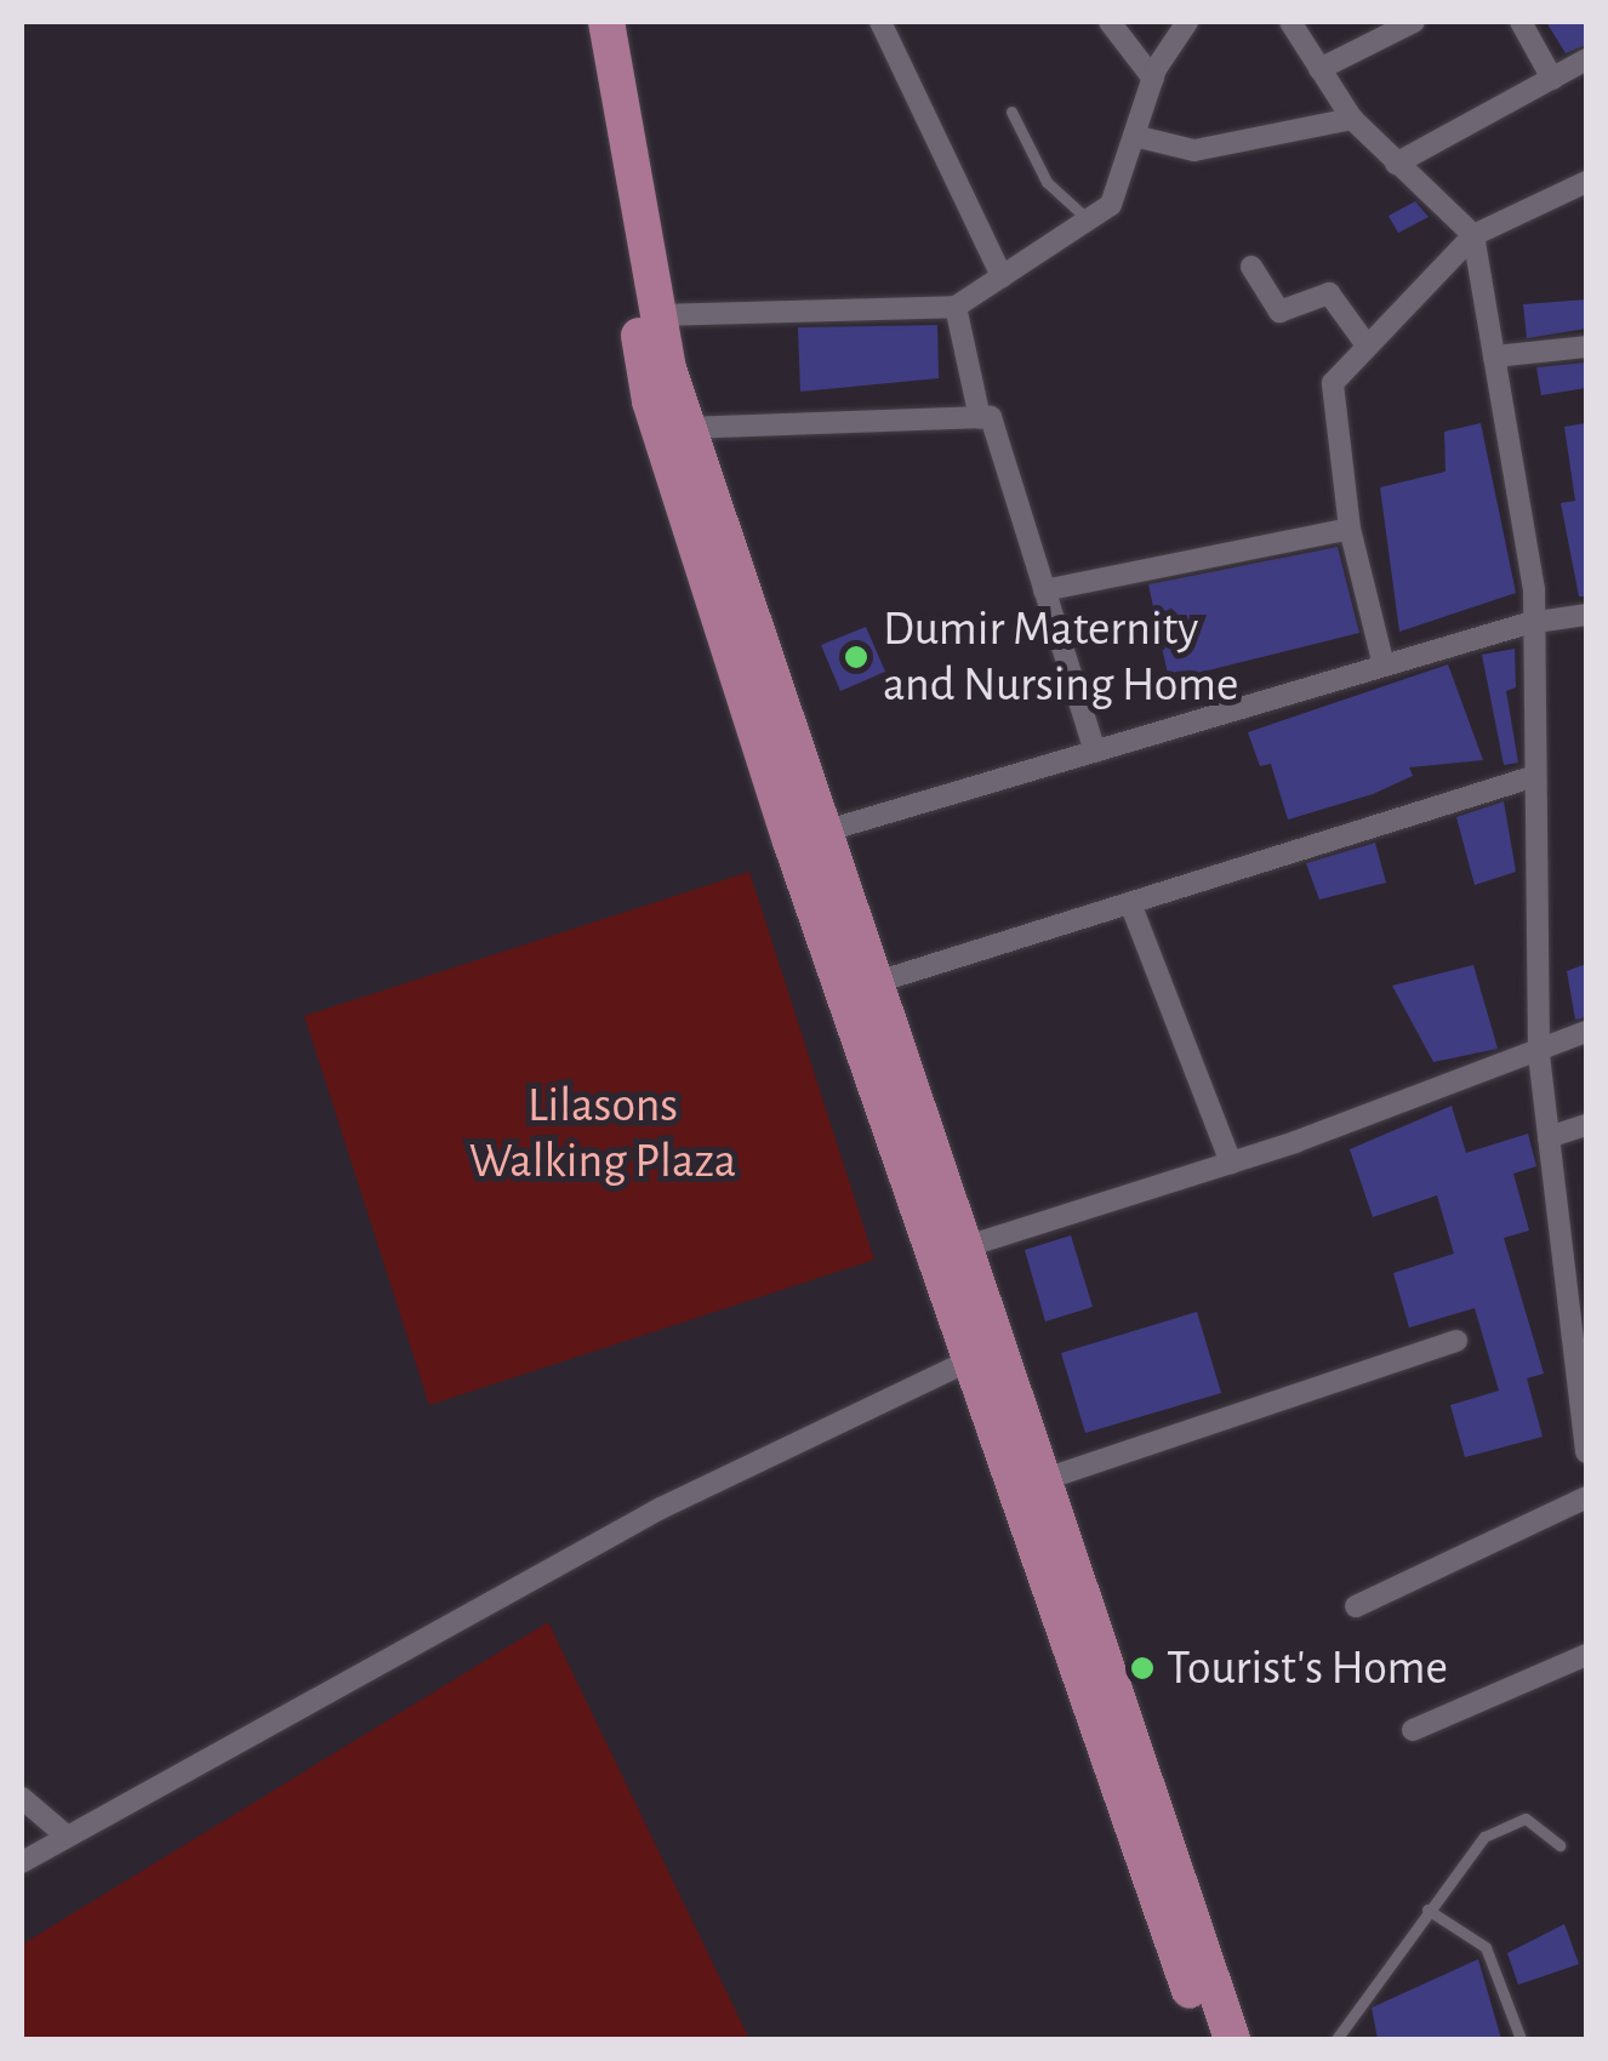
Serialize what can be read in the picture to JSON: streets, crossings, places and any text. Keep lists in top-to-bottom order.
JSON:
{
  "parks": ["Lilasons Walking Plaza"],
  "places": ["Dumir Maternity and Nursing Home", "Tourist's Home"]
}
